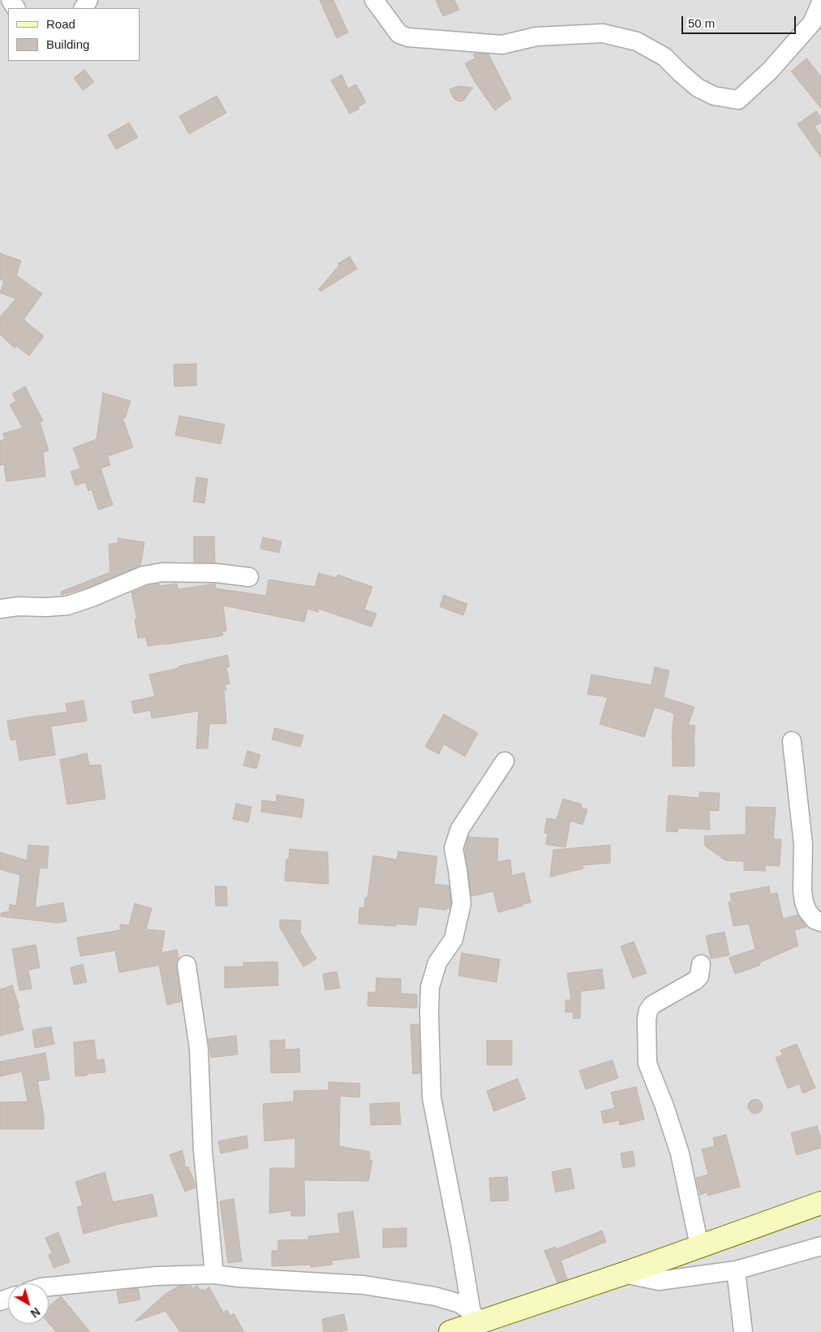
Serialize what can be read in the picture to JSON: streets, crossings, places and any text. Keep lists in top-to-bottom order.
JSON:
{
  "legend": ["Road", "Building"],
  "scale_bar": "50 m",
  "north": "bottom right"
}
